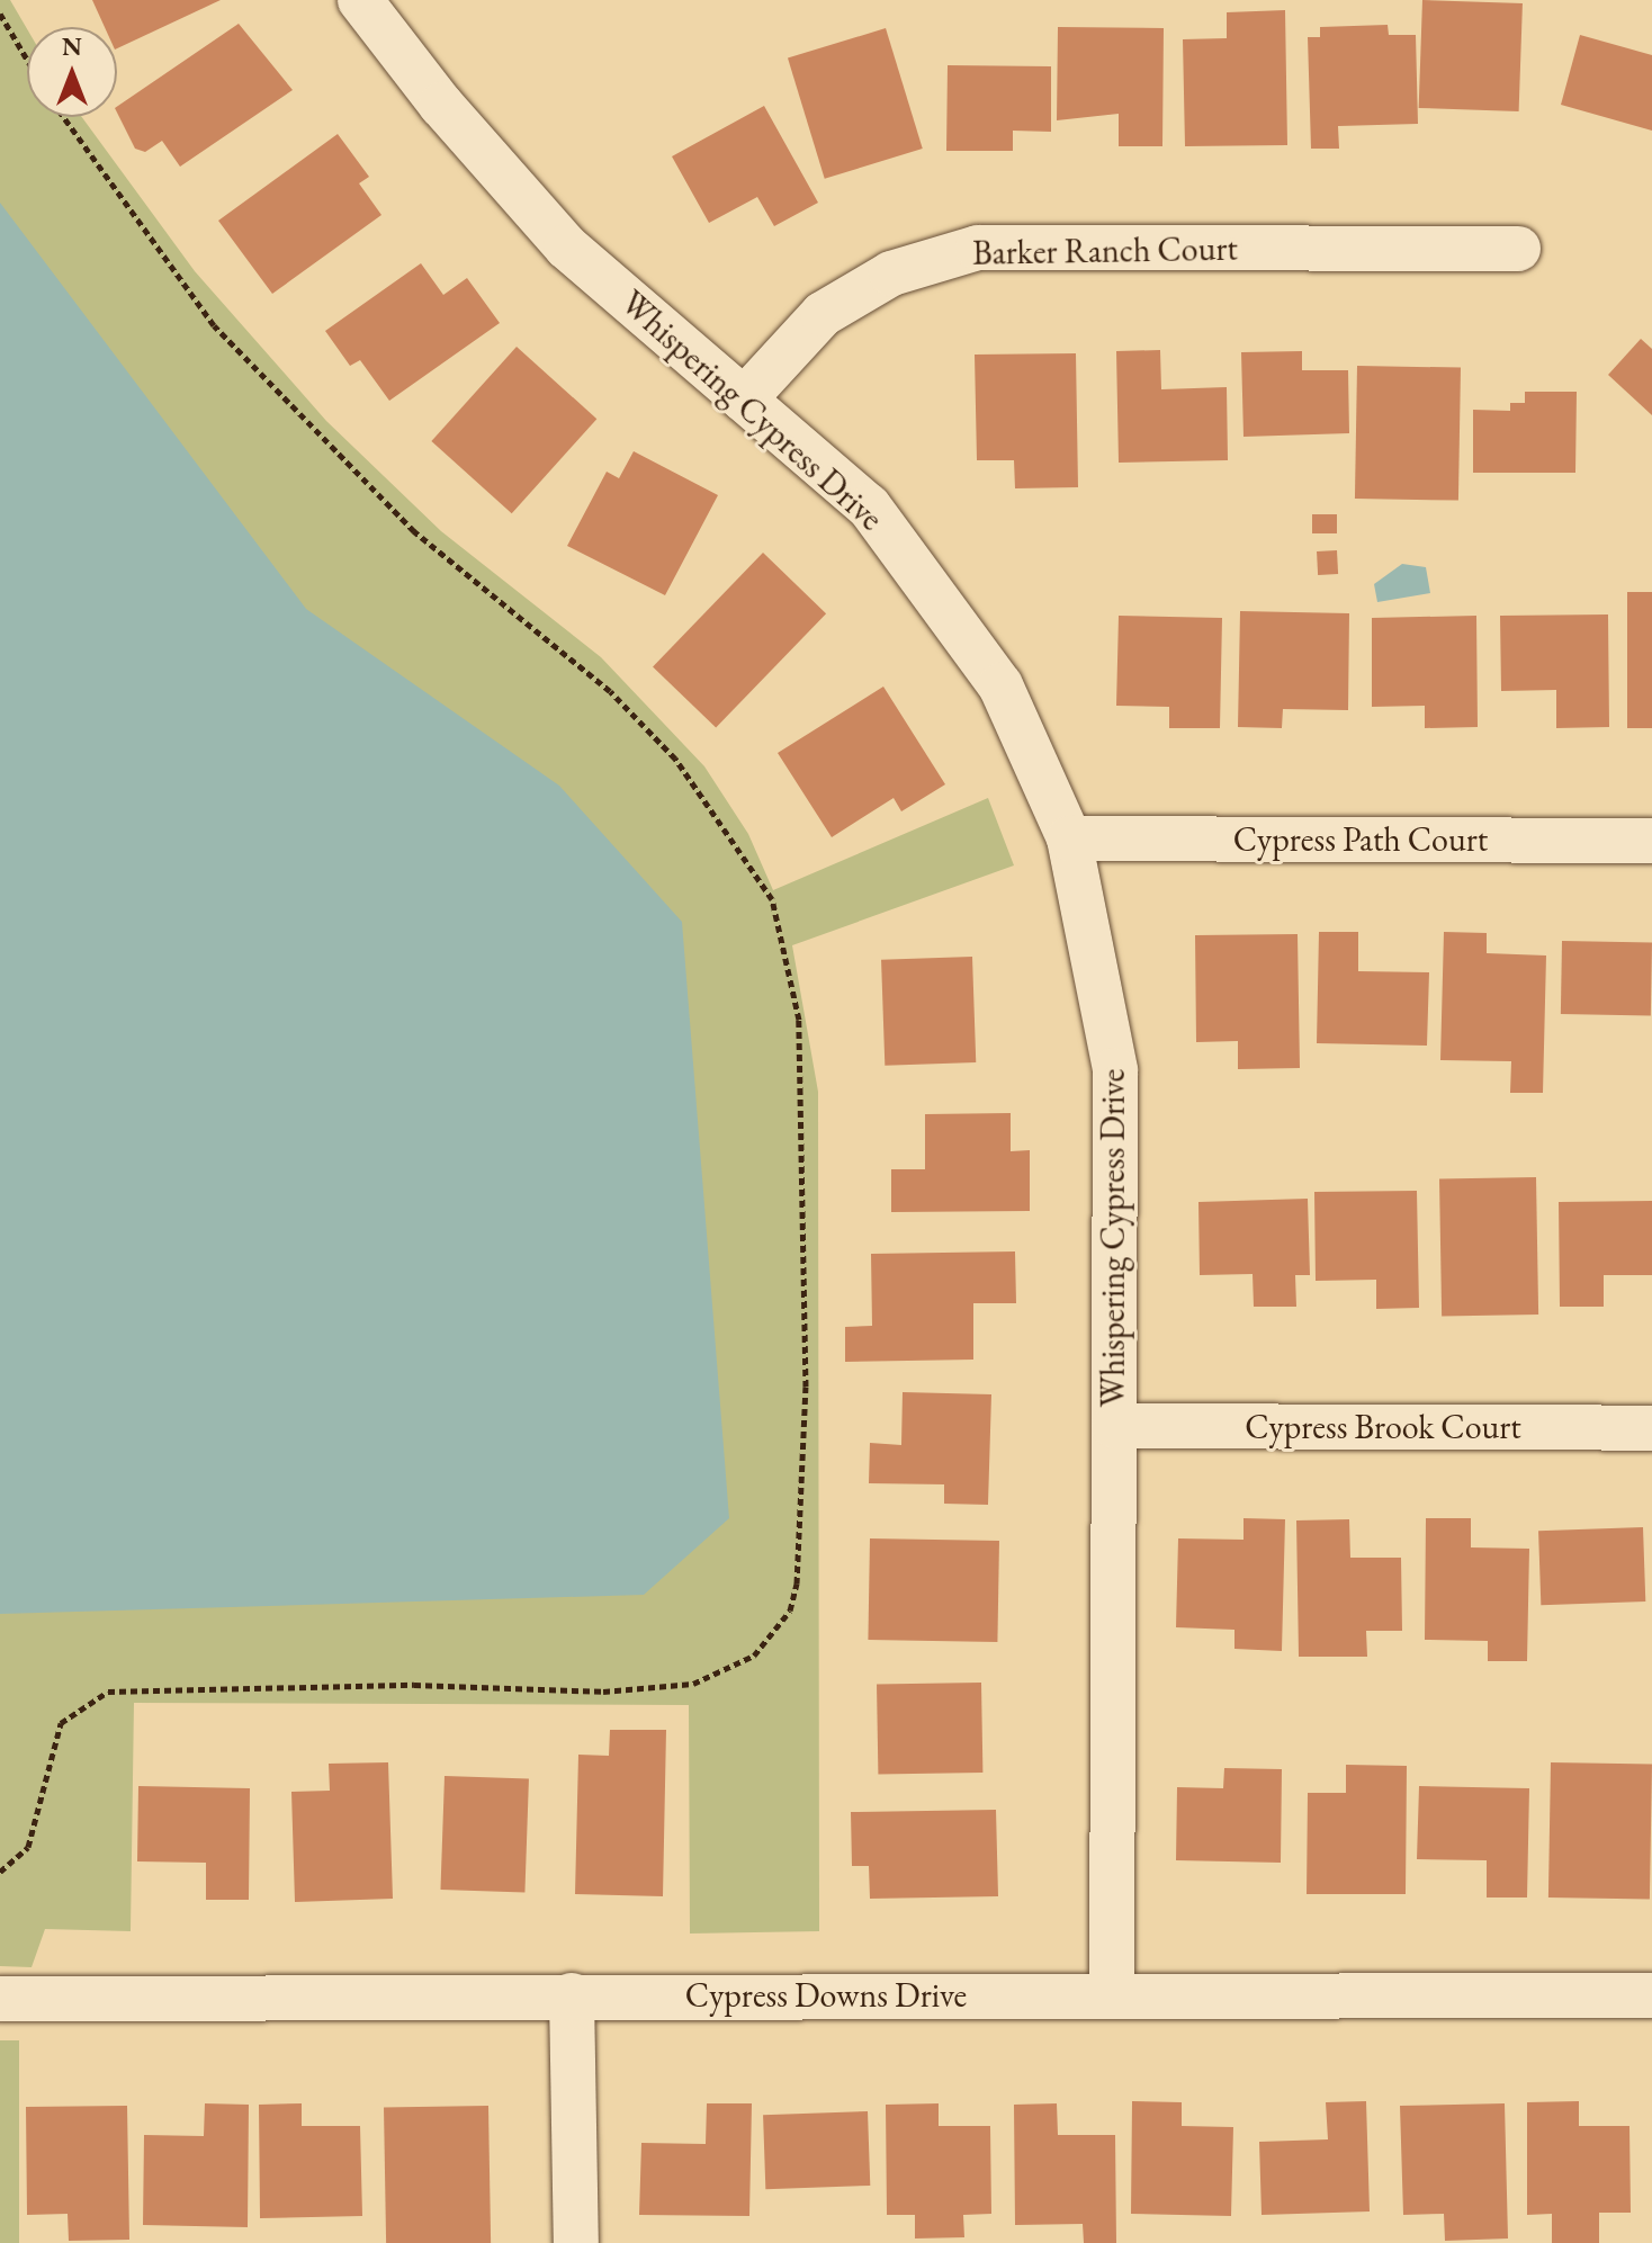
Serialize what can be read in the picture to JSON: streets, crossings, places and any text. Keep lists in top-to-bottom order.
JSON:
{
  "streets": {
    "street": [
      "Barker Ranch Court",
      "Whispering Cypress Drive",
      "Cypress Path Court",
      "Cypress Brook Court",
      "Cypress Downs Drive"
    ]
  },
  "crossings": [
    ["Barker Ranch Court", "Whispering Cypress Drive"],
    ["Whispering Cypress Drive", "Cypress Path Court"],
    ["Whispering Cypress Drive", "Cypress Brook Court"],
    ["Whispering Cypress Drive", "Cypress Downs Drive"]
  ],
  "north": "top"
}
